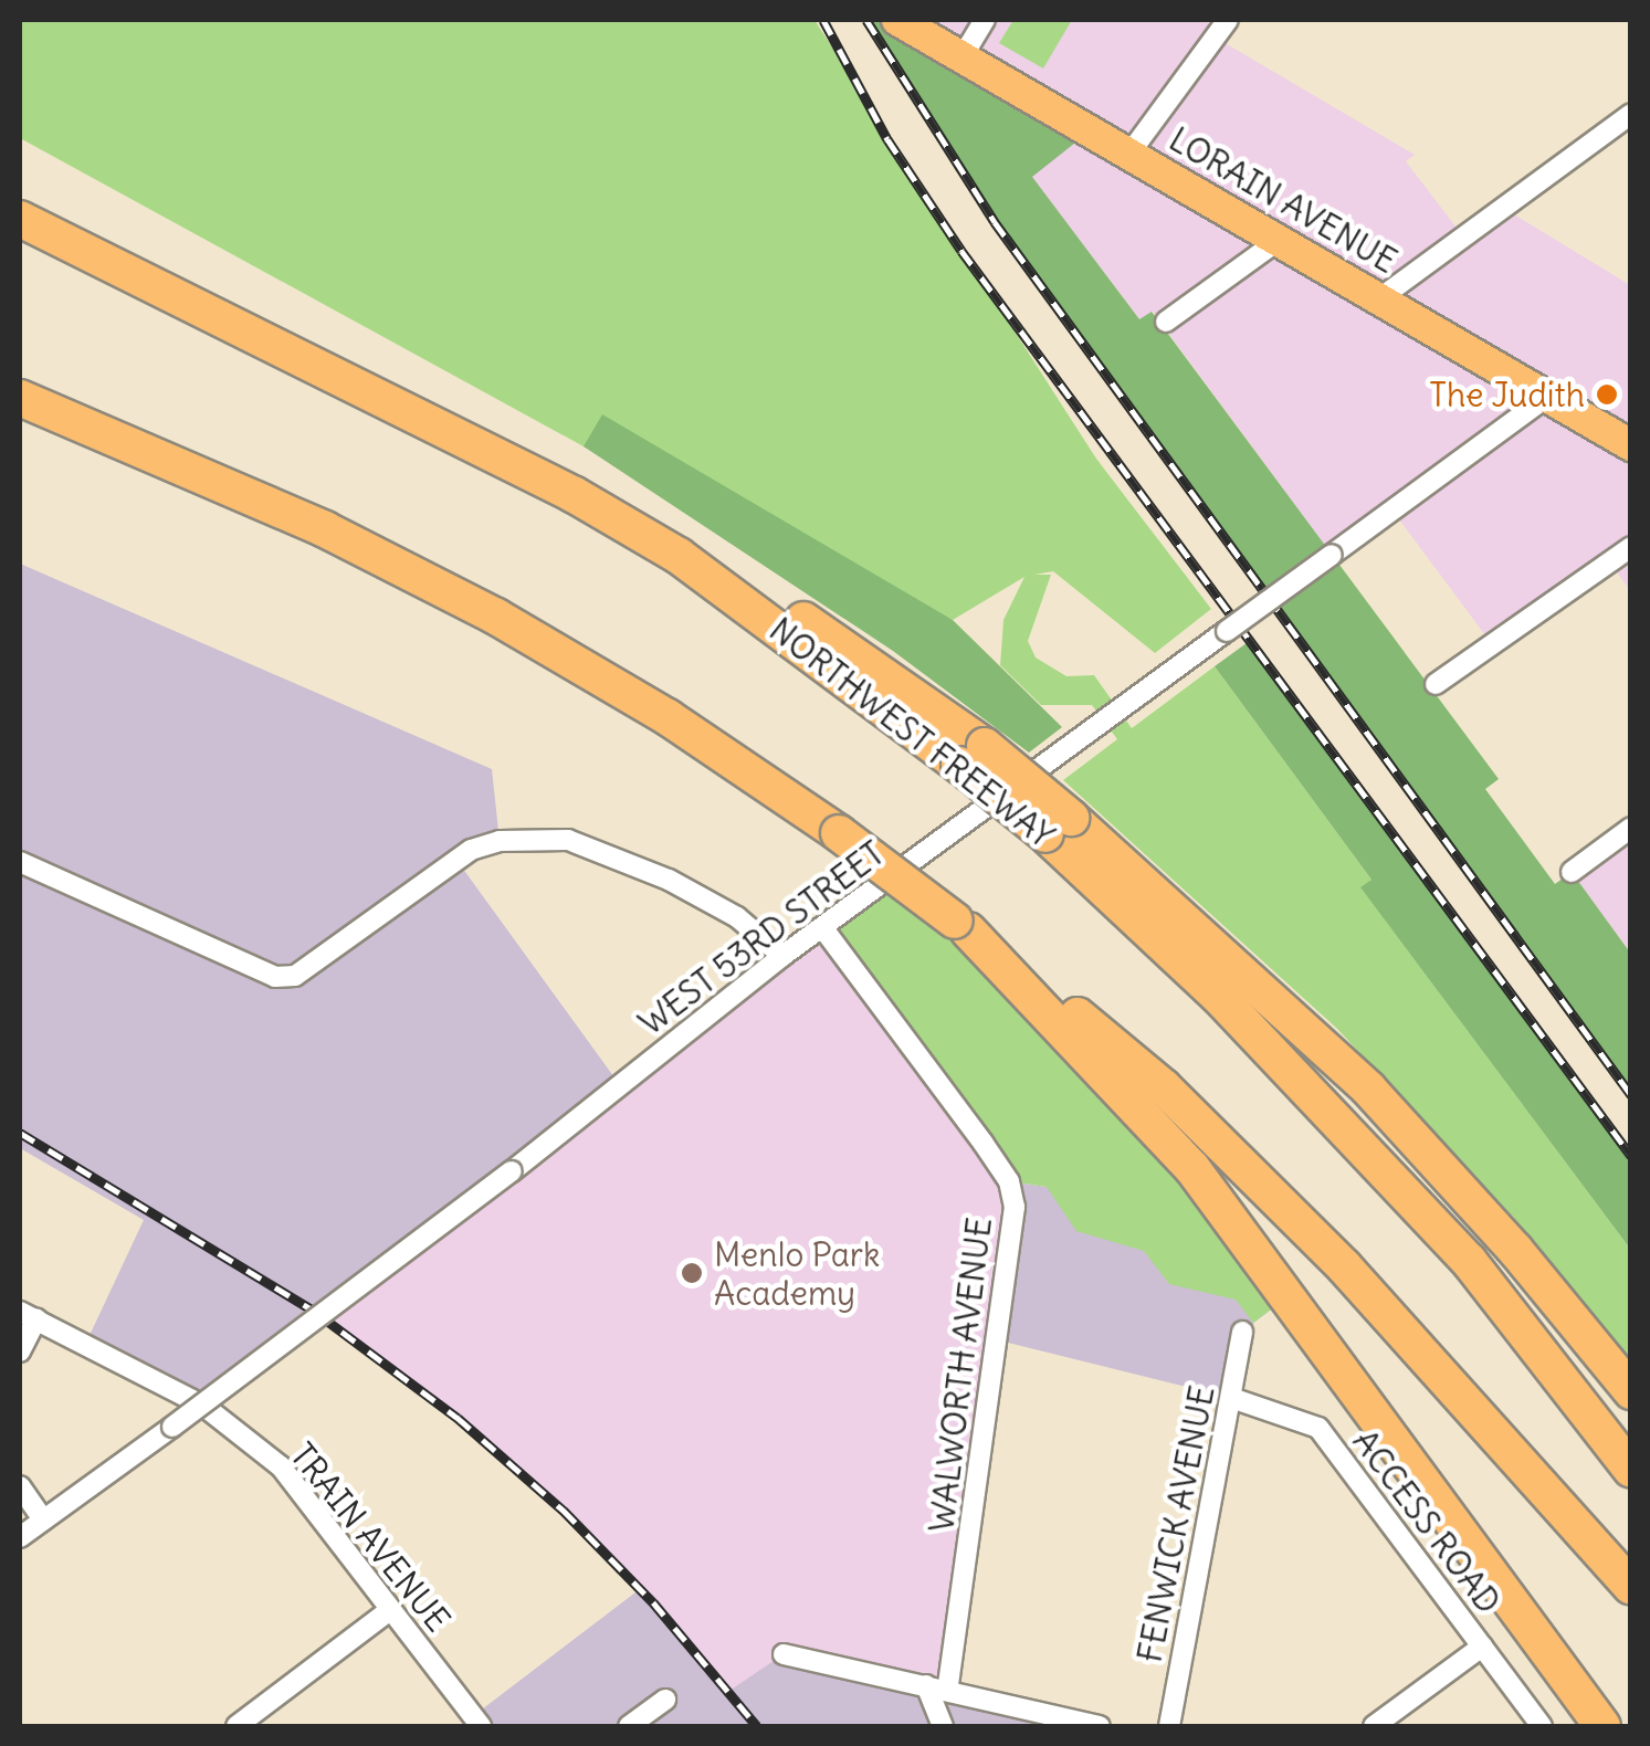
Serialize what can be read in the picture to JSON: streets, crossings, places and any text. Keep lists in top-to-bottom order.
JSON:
{
  "streets": {
    "highway": ["NORTHWEST FREEWAY"],
    "main road": ["LORAIN AVENUE"],
    "street": [
      "WEST 53RD STREET",
      "WALWORTH AVENUE",
      "ACCESS ROAD",
      "FENWICK AVENUE",
      "TRAIN AVENUE"
    ]
  },
  "crossings": [
    ["LORAIN AVENUE", "WEST 53RD STREET"],
    ["WEST 53RD STREET", "WALWORTH AVENUE"],
    ["ACCESS ROAD", "FENWICK AVENUE"]
  ],
  "places": ["The Judith", "Menlo Park Academy"]
}
